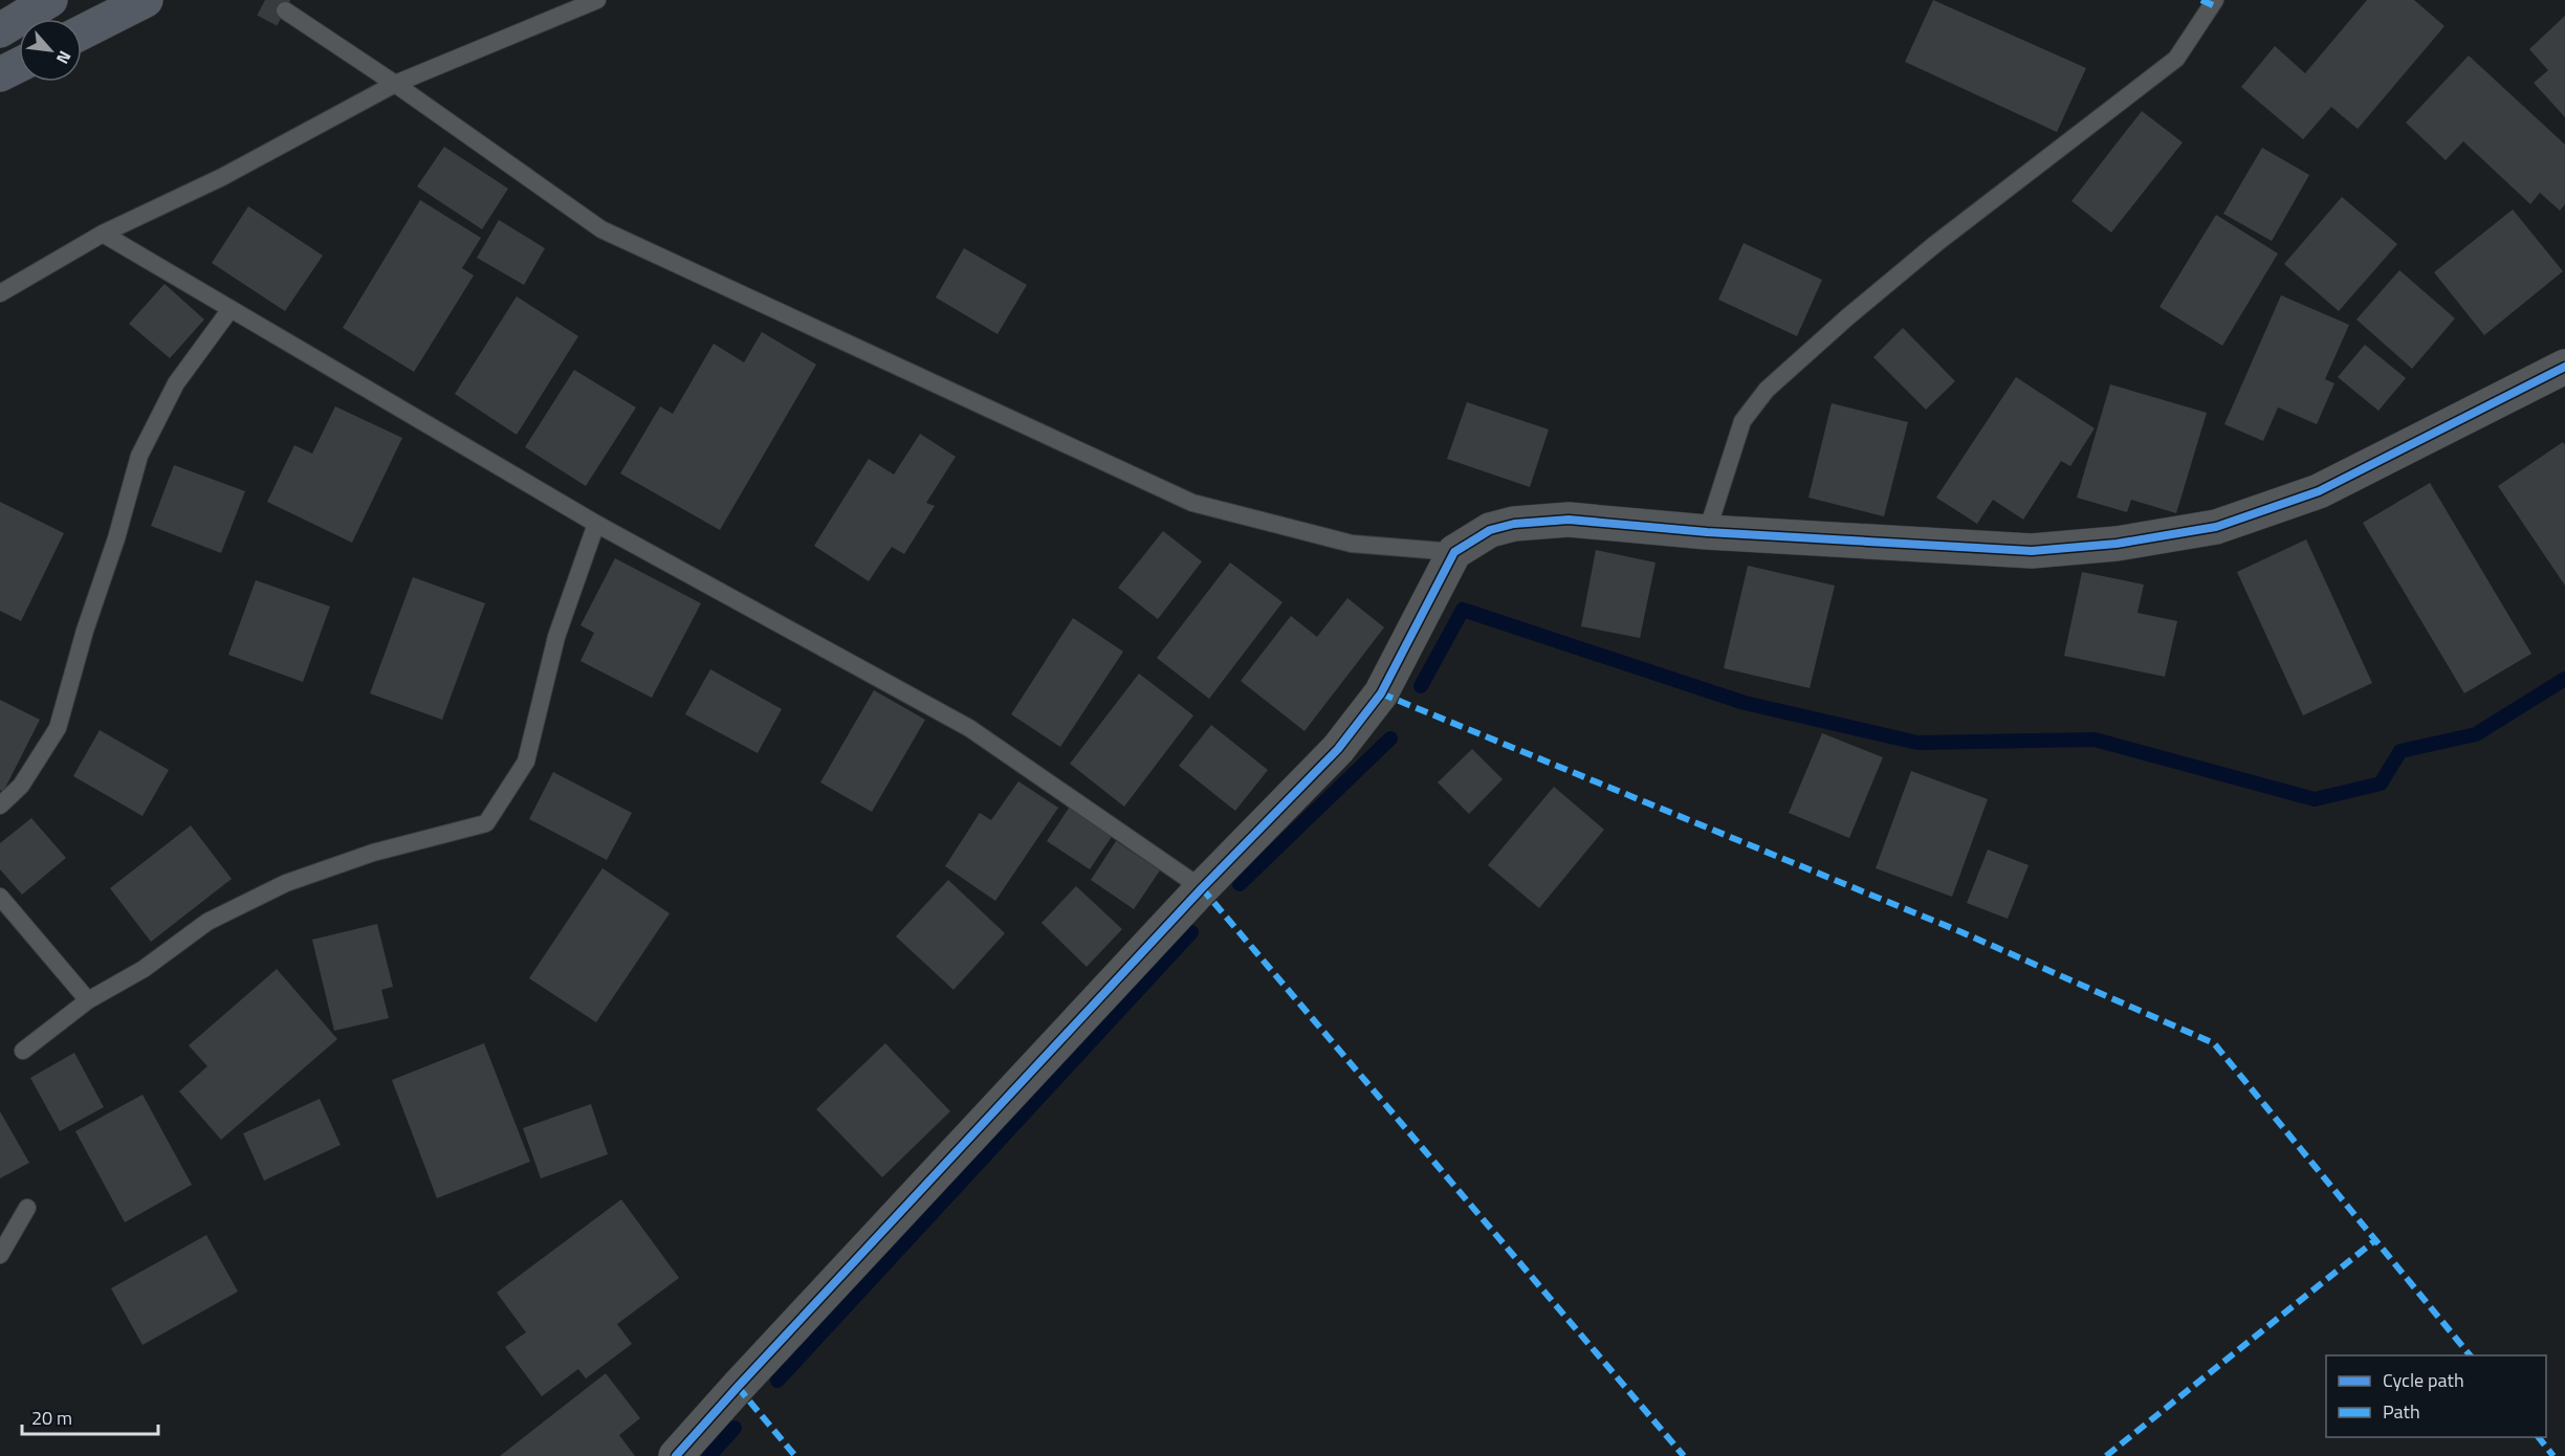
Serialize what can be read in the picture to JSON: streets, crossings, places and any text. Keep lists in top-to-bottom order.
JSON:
{
  "legend": ["Cycle path", "Path"],
  "scale_bar": "20 m",
  "north": "bottom right"
}
